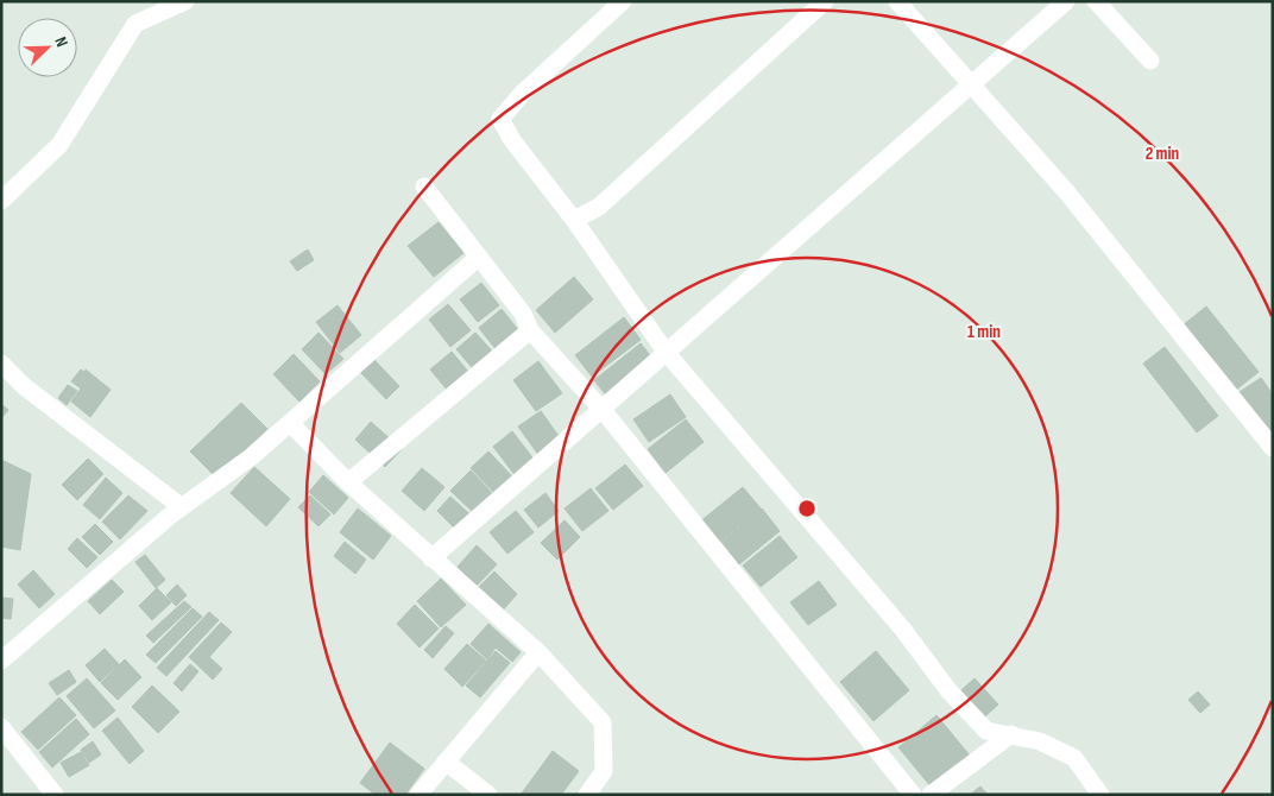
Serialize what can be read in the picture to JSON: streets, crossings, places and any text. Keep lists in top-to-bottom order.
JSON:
{
  "north": "top right",
  "rings": ["2 min", "1 min"]
}
